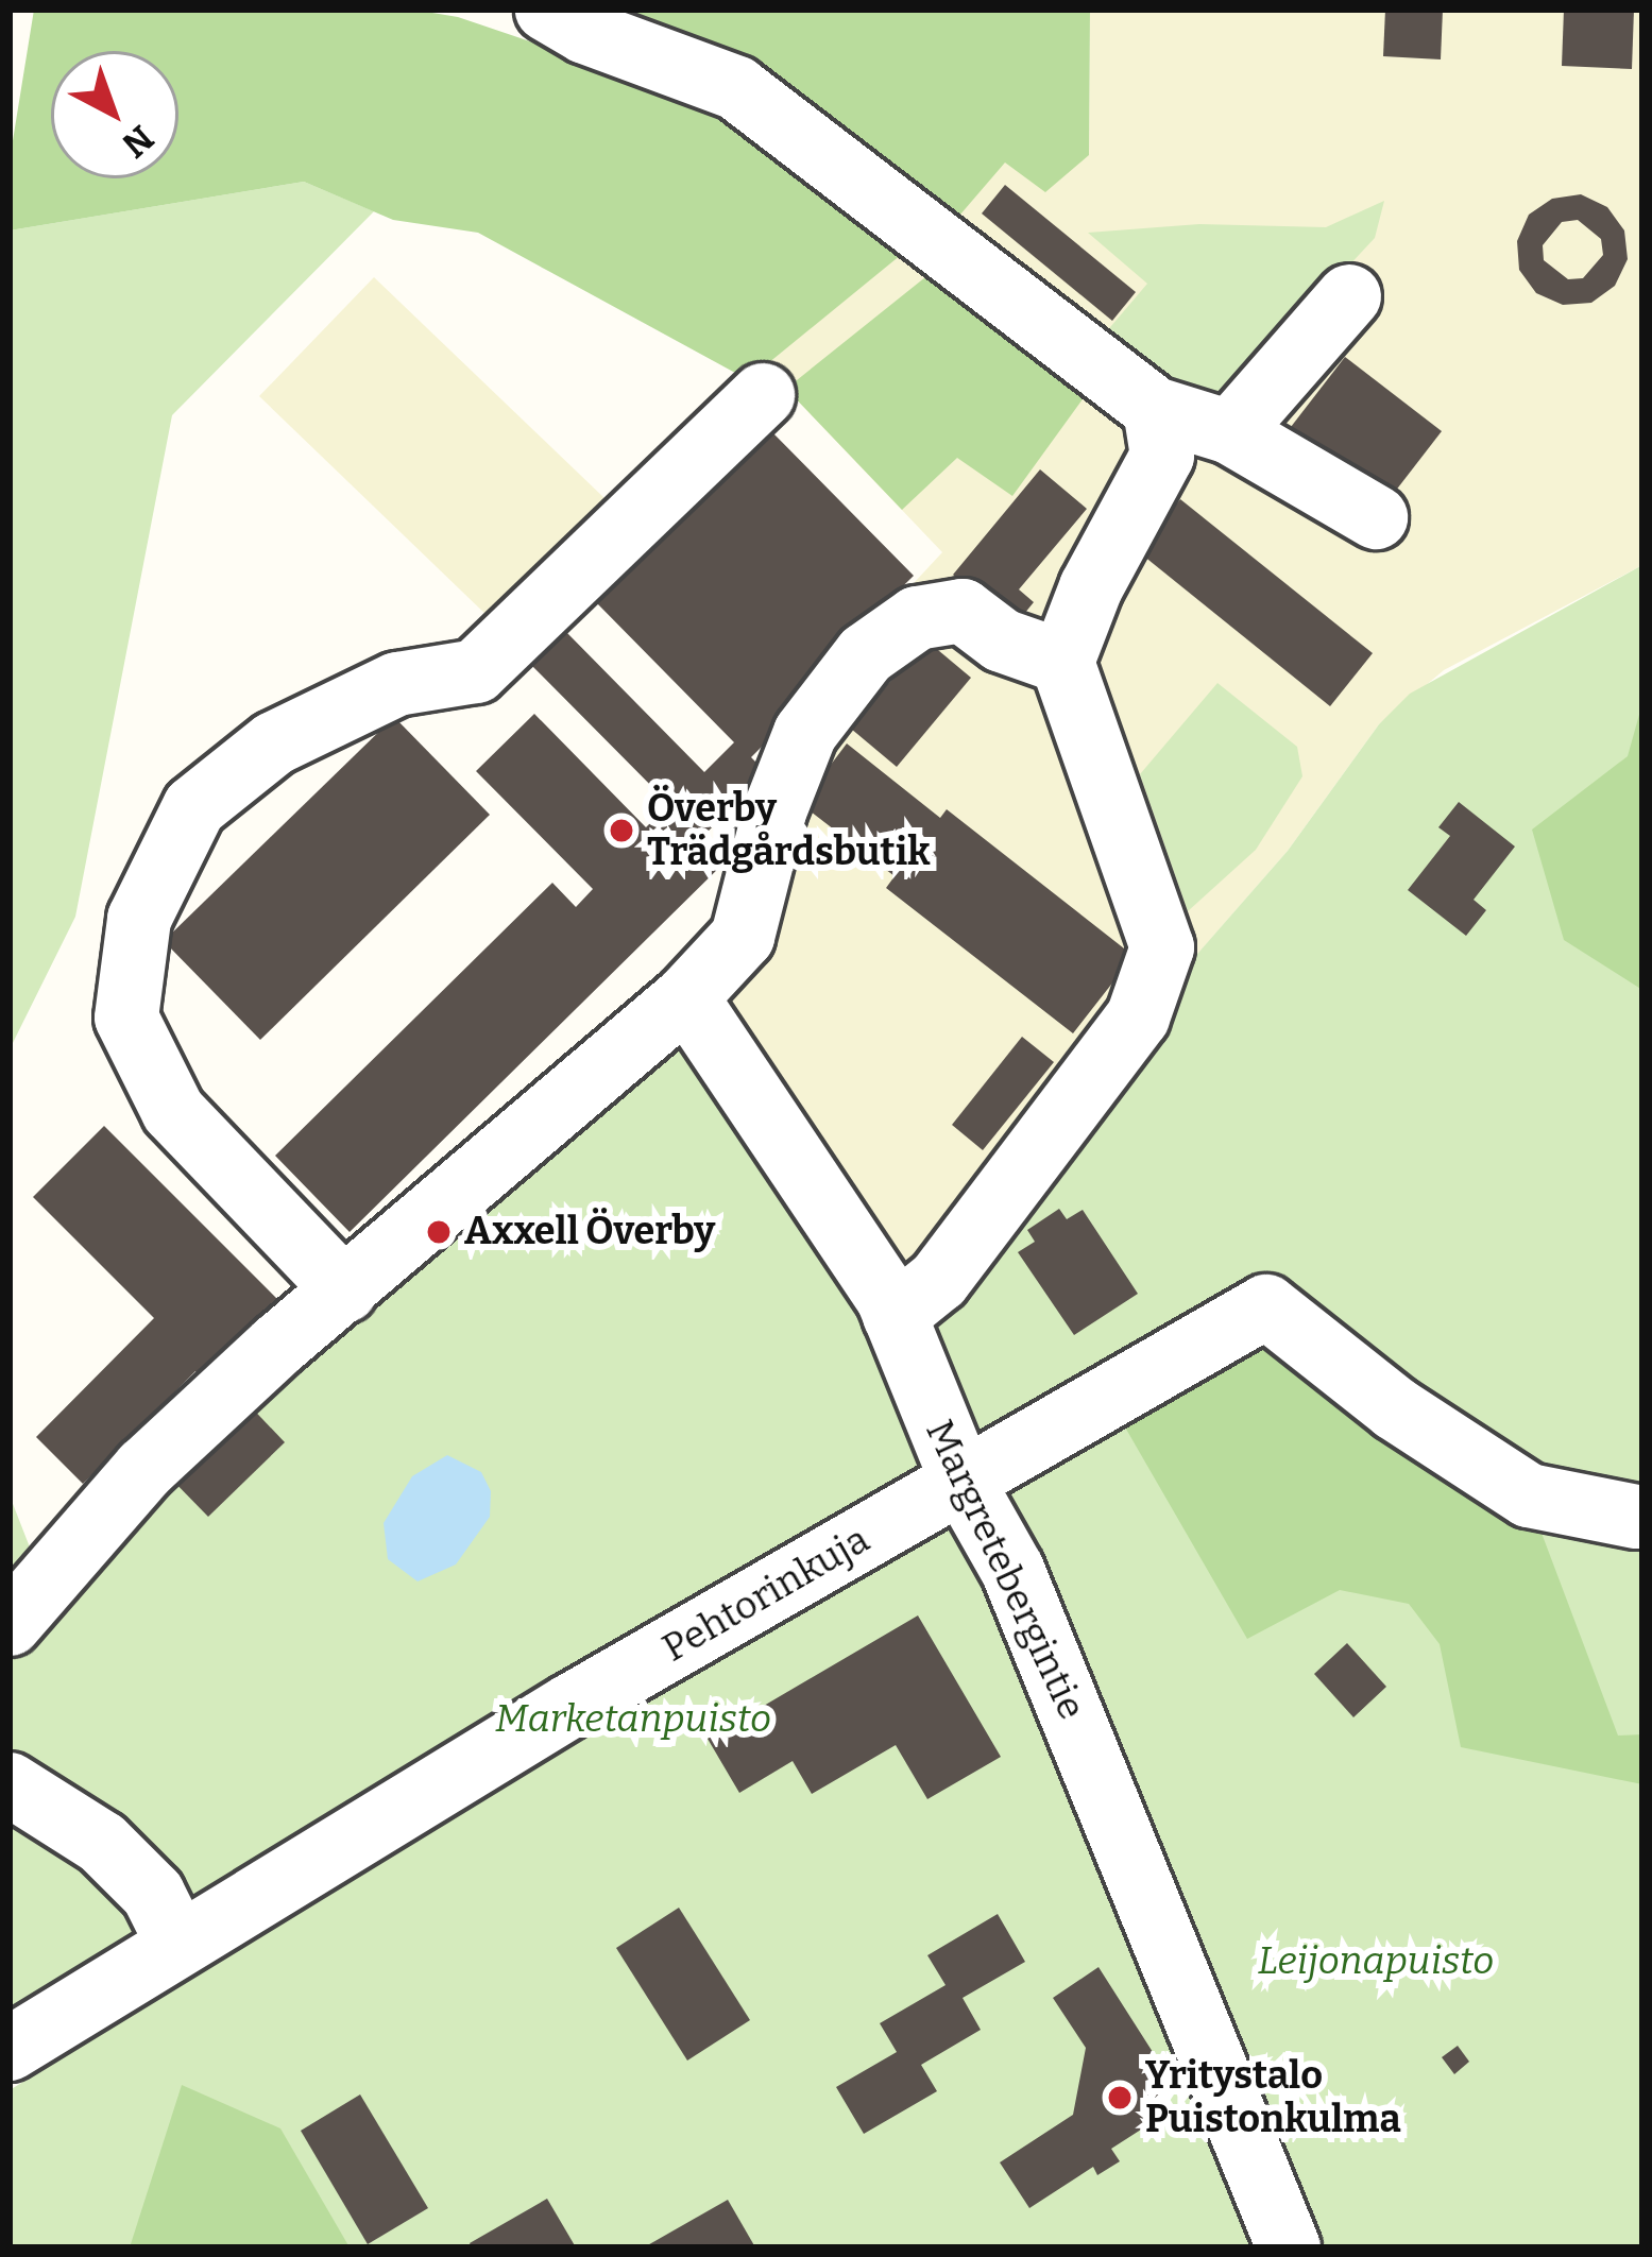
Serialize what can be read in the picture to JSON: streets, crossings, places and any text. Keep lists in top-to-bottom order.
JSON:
{
  "streets": {
    "street": ["Margretebergintie", "Pehtorinkuja"]
  },
  "crossings": [
    ["Margretebergintie", "Pehtorinkuja"]
  ],
  "parks": ["Marketanpuisto", "Leijonapuisto"],
  "places": ["Överby Trädgårdsbutik", "Axxell Överby", "Yritystalo Puistonkulma"],
  "north": "bottom right"
}
